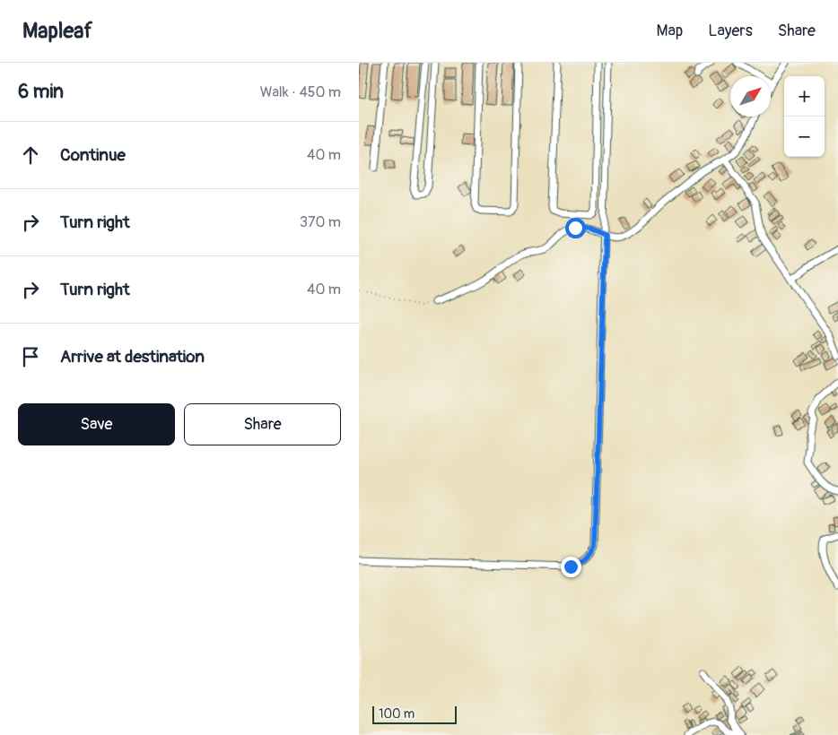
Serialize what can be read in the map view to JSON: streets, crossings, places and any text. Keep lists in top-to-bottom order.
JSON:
{
  "scale_bar": "100 m",
  "north": "top right",
  "page": {
    "header": "Mapleaf",
    "nav": ["Map", "Layers", "Share"],
    "heading": ["6 min", "Walk · 450 m"],
    "map_buttons": ["+", "−"],
    "list": [
      ["Continue", "40 m"],
      ["Turn right", "370 m"],
      ["Turn right", "40 m"],
      "Arrive at destination"
    ],
    "buttons": ["Save", "Share"],
    "scale": "100 m"
  }
}
